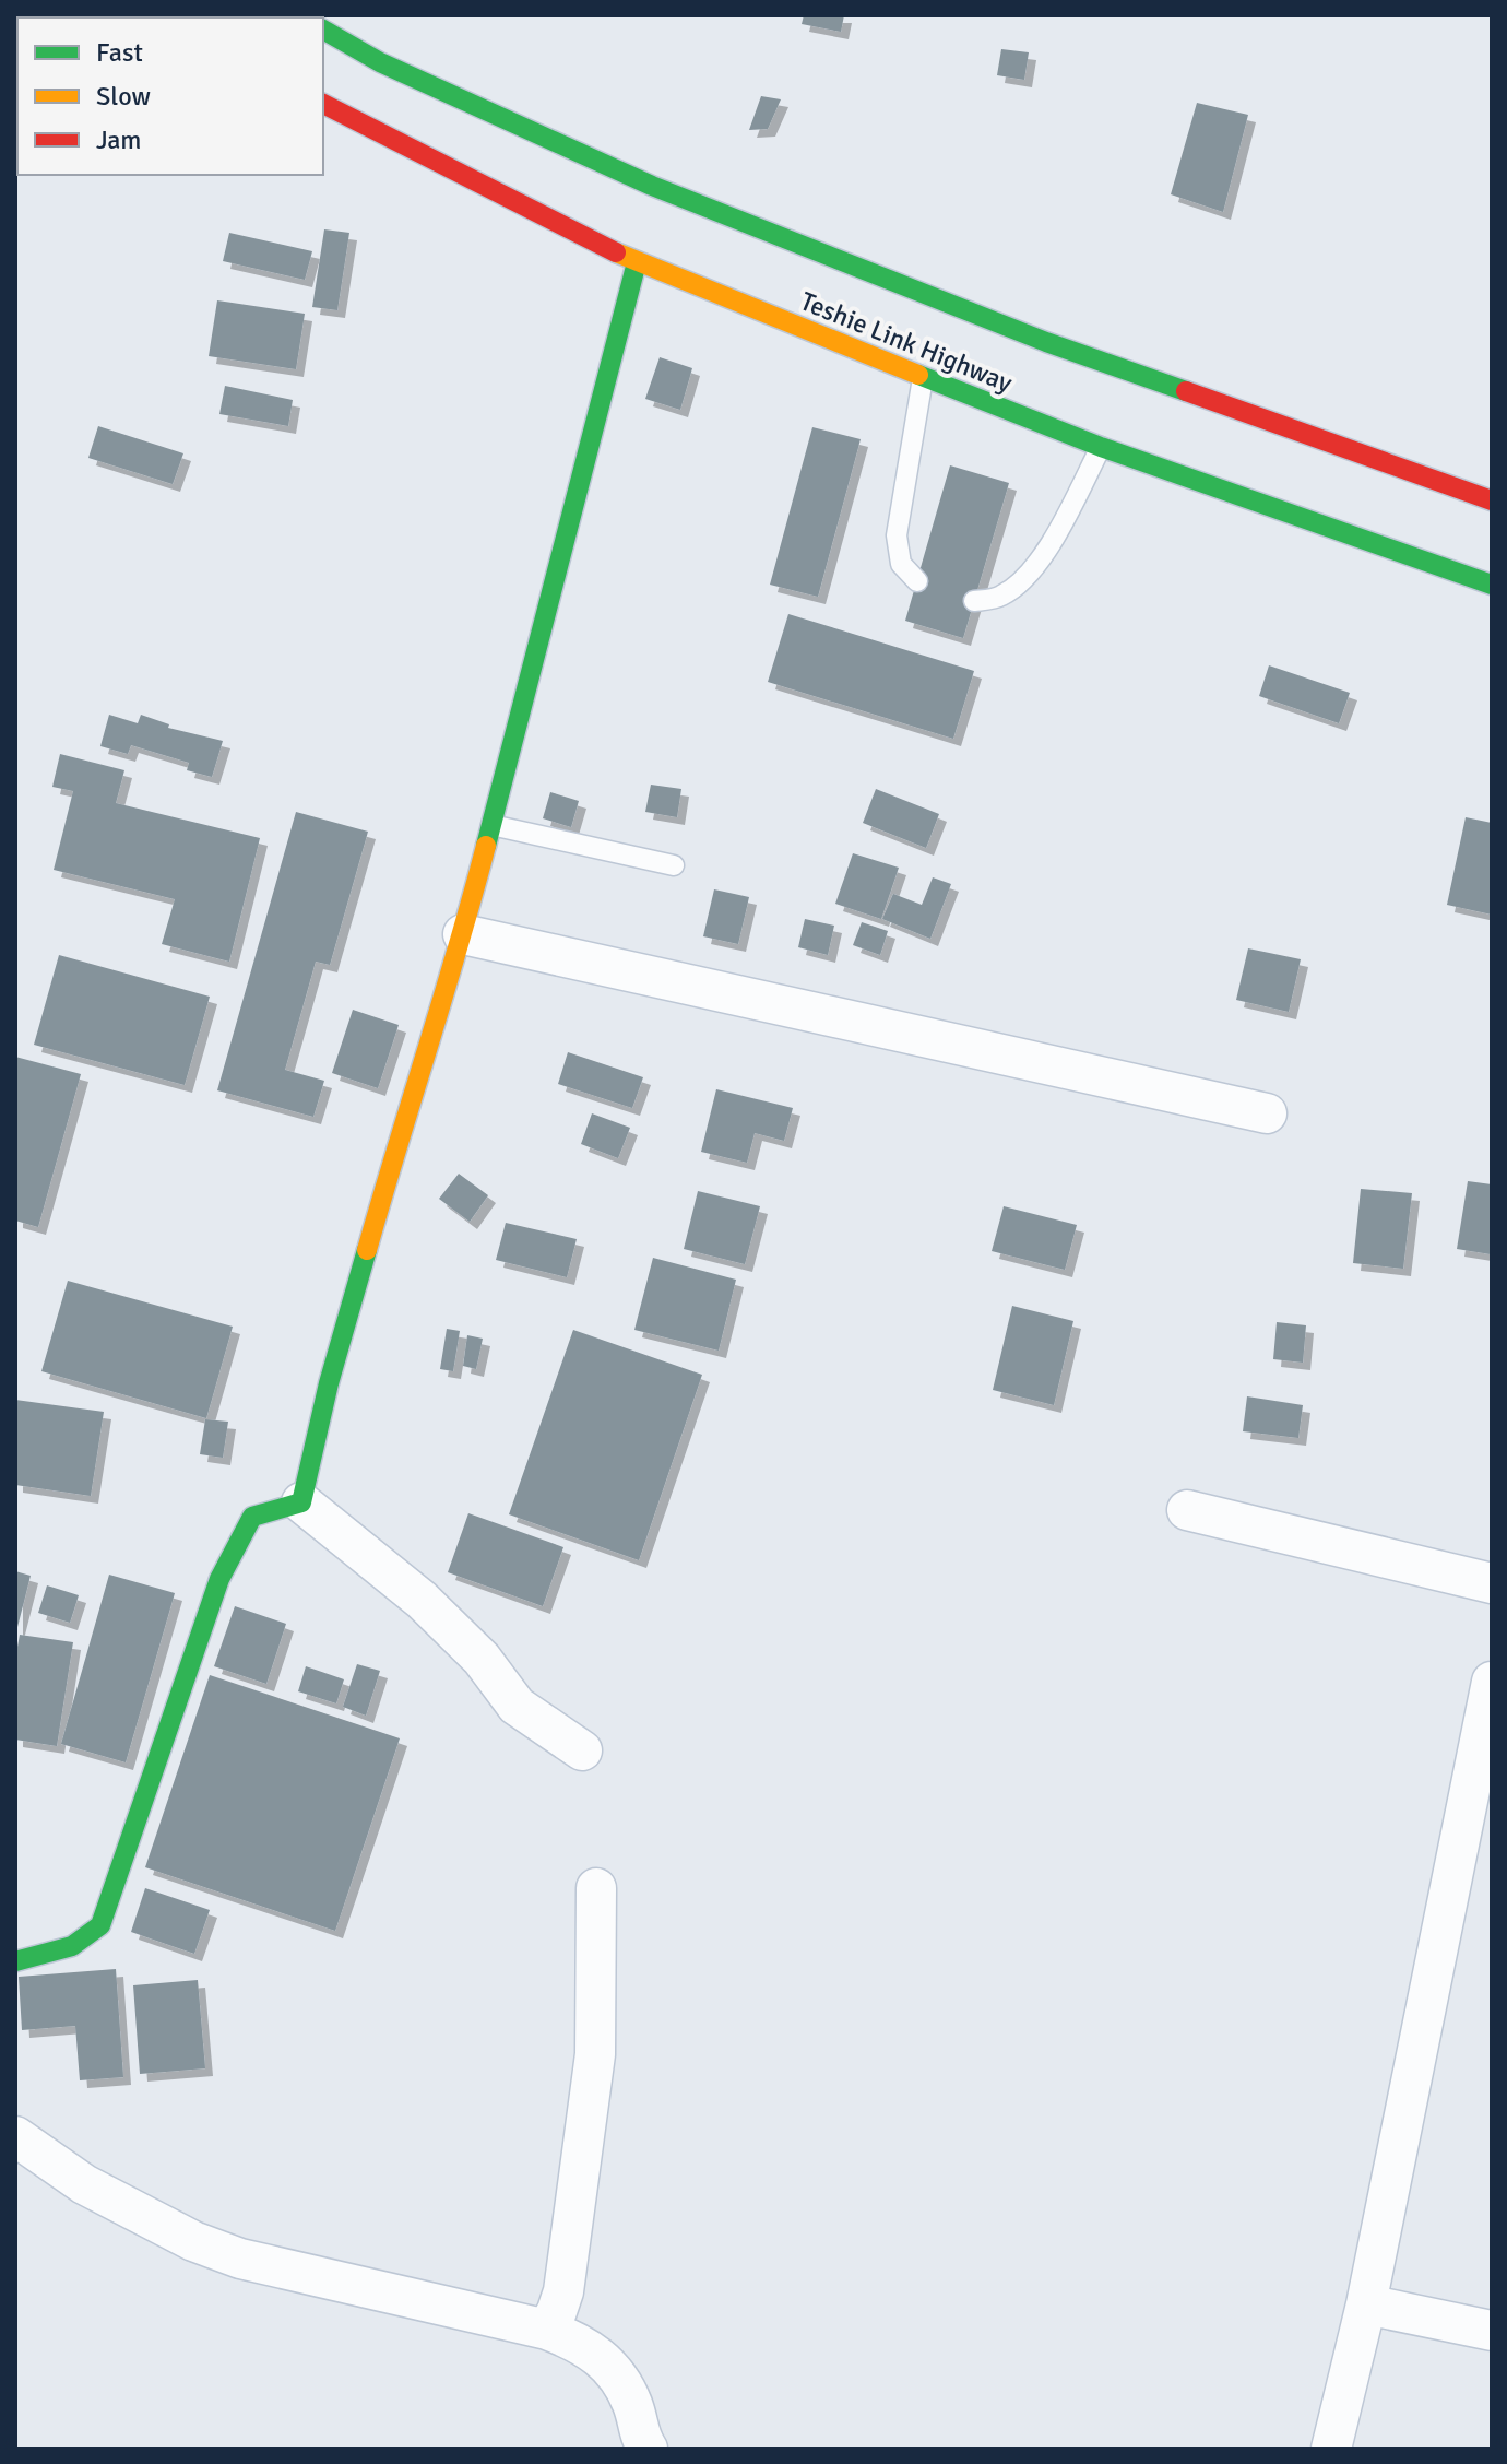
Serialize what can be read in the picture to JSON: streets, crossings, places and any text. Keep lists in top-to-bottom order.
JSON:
{
  "streets": {
    "main road": ["Teshie Link Highway"]
  },
  "legend": ["Fast", "Slow", "Jam"]
}
